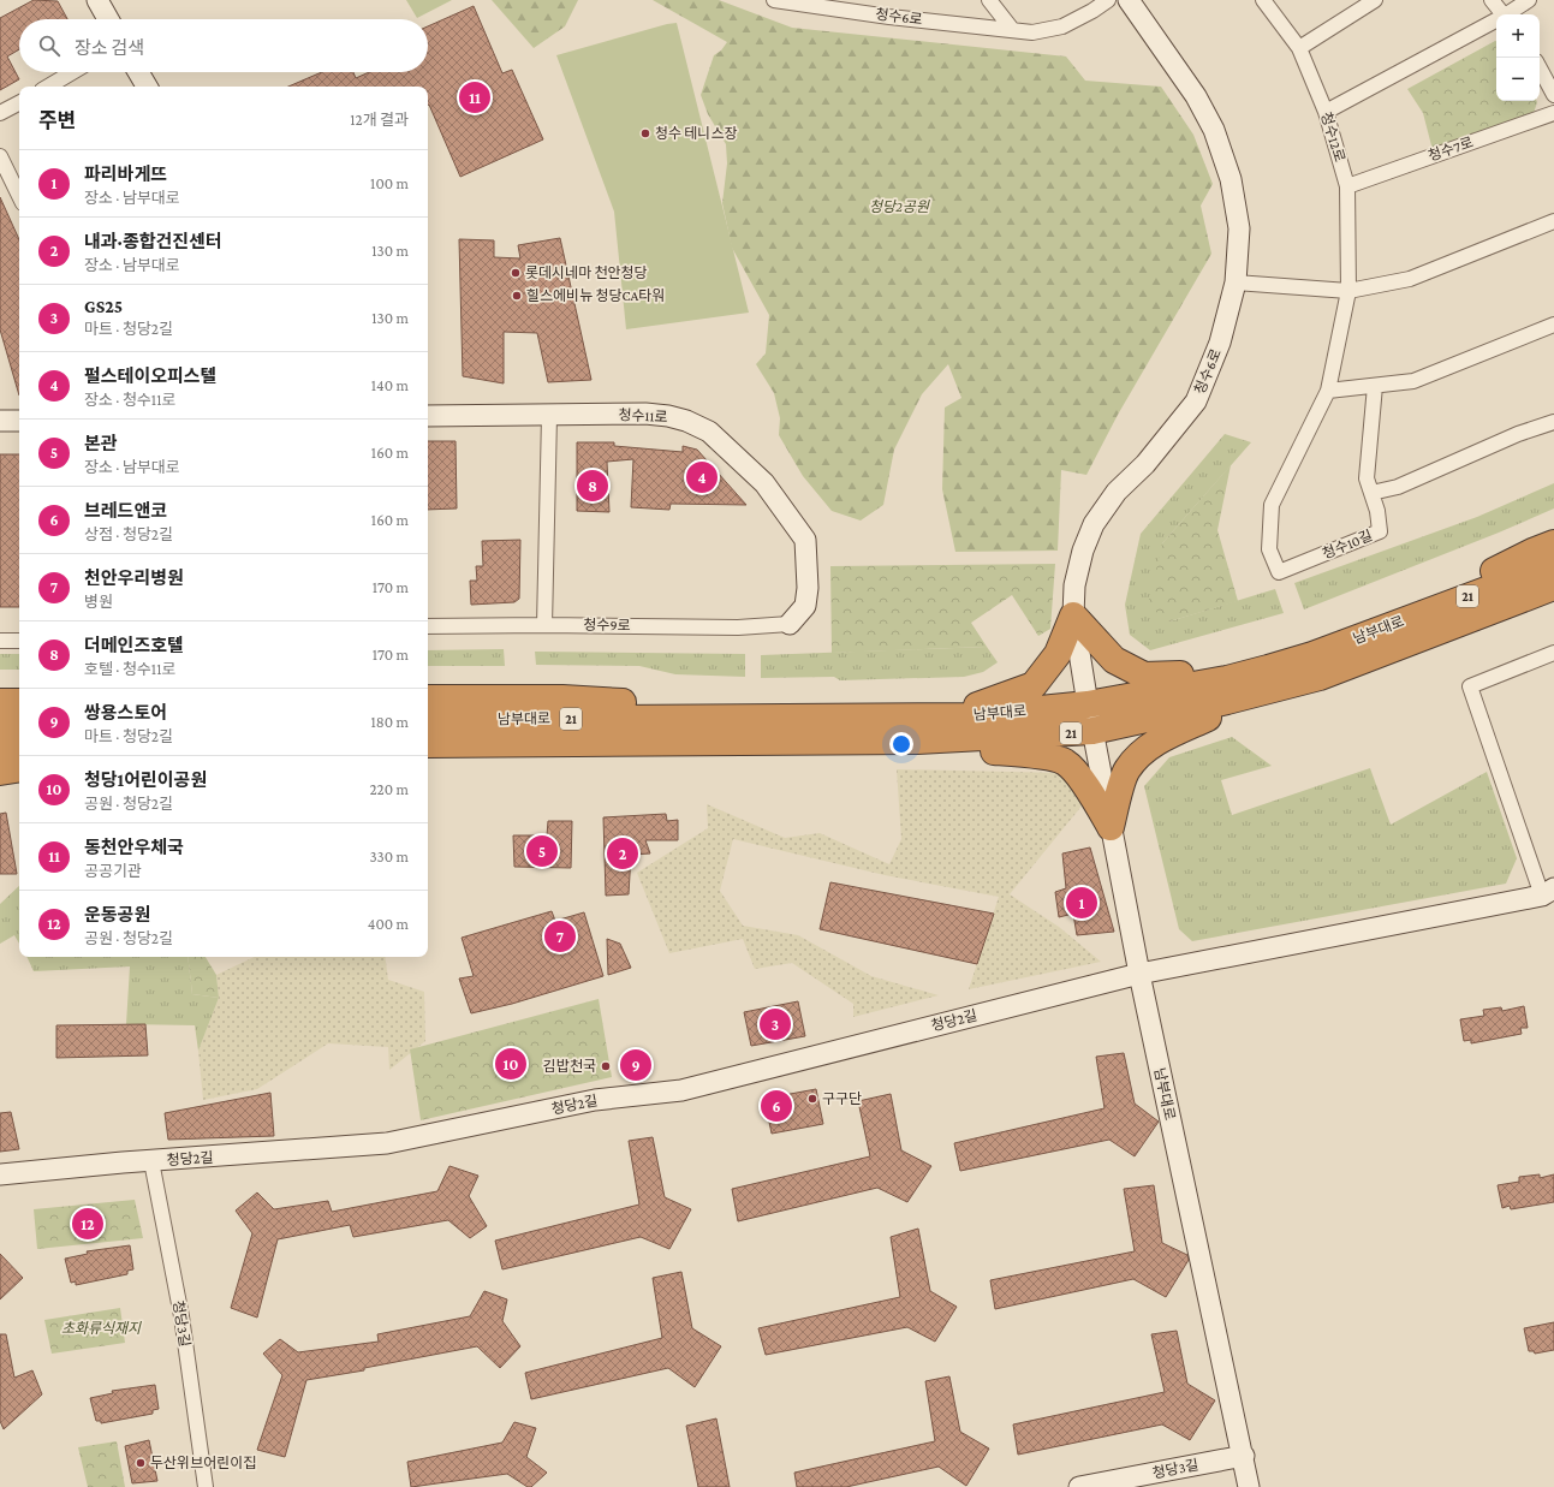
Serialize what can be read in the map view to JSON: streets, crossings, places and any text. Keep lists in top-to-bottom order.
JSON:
{
  "streets": {
    "highway": ["21", "남부대로"],
    "street": [
      "청수6로",
      "청수12로",
      "청수7로",
      "청수11로",
      "청수10길",
      "청수9로",
      "청당2길",
      "청당3길"
    ]
  },
  "crossings": [
    ["청수6로", "남부대로"],
    ["청수12로", "청수7로"],
    ["청수12로", "청수10길"],
    ["청수11로", "청수9로"],
    ["남부대로", "청당2길"],
    ["남부대로", "청당3길"],
    ["청당2길", "청당3길"]
  ],
  "parks": ["청당2공원", "초화류식재지"],
  "places": [
    "청수 테니스장",
    "롯데시네마 천안청당",
    "힐스에비뉴 청당CA타워",
    "김밥천국",
    "구구단",
    "두산위브어린이집"
  ],
  "page": {
    "map_buttons": ["+", "−"],
    "search": "장소 검색",
    "pins": [
      "11",
      "4",
      "8",
      "5",
      "2",
      "1",
      "7",
      "3",
      "10",
      "9",
      "6",
      "12"
    ],
    "heading": ["주변", "12개 결과"],
    "list": [
      {
        "mark": "1",
        "name": "파리바게뜨",
        "note": "장소 · 남부대로",
        "value": "100 m"
      },
      {
        "mark": "2",
        "name": "내과·종합건진센터",
        "note": "장소 · 남부대로",
        "value": "130 m"
      },
      {
        "mark": "3",
        "name": "GS25",
        "note": "마트 · 청당2길",
        "value": "130 m"
      },
      {
        "mark": "4",
        "name": "펄스테이오피스텔",
        "note": "장소 · 청수11로",
        "value": "140 m"
      },
      {
        "mark": "5",
        "name": "본관",
        "note": "장소 · 남부대로",
        "value": "160 m"
      },
      {
        "mark": "6",
        "name": "브레드앤코",
        "note": "상점 · 청당2길",
        "value": "160 m"
      },
      {
        "mark": "7",
        "name": "천안우리병원",
        "note": "병원",
        "value": "170 m"
      },
      {
        "mark": "8",
        "name": "더메인즈호텔",
        "note": "호텔 · 청수11로",
        "value": "170 m"
      },
      {
        "mark": "9",
        "name": "쌍용스토어",
        "note": "마트 · 청당2길",
        "value": "180 m"
      },
      {
        "mark": "10",
        "name": "청당1어린이공원",
        "note": "공원 · 청당2길",
        "value": "220 m"
      },
      {
        "mark": "11",
        "name": "동천안우체국",
        "note": "공공기관",
        "value": "330 m"
      },
      {
        "mark": "12",
        "name": "운동공원",
        "note": "공원 · 청당2길",
        "value": "400 m"
      }
    ]
  }
}
